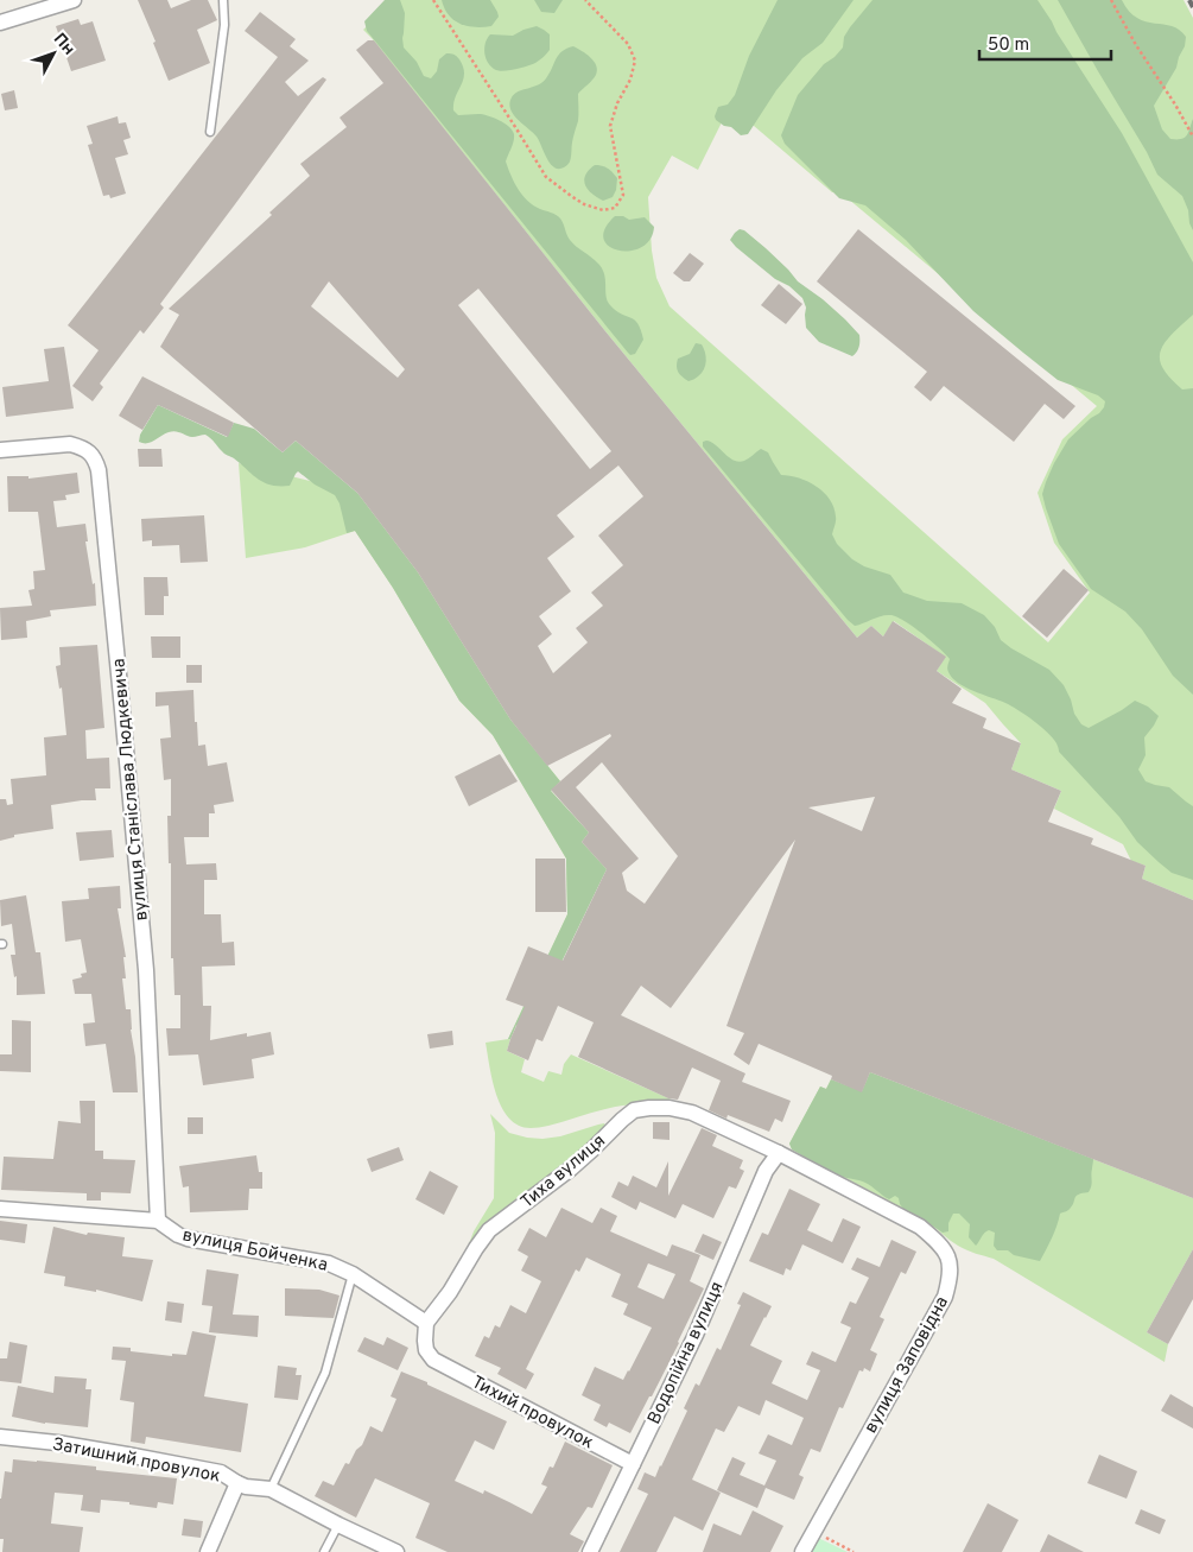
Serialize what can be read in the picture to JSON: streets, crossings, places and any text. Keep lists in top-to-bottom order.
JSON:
{
  "streets": {
    "street": [
      "вулиця Станіслава Людкевича",
      "Тиха вулиця",
      "вулиця Бойченка",
      "Водопійна вулиця",
      "вулиця Заповідна",
      "Тихий провулок",
      "Затишний провулок"
    ]
  },
  "crossings": [
    ["вулиця Станіслава Людкевича", "вулиця Бойченка"],
    ["Тиха вулиця", "вулиця Бойченка"],
    ["Тиха вулиця", "Водопійна вулиця"],
    ["Тиха вулиця", "вулиця Заповідна"],
    ["Тиха вулиця", "Тихий провулок"],
    ["вулиця Бойченка", "Тихий провулок"],
    ["Водопійна вулиця", "вулиця Заповідна"],
    ["Водопійна вулиця", "Тихий провулок"]
  ],
  "scale_bar": "50 m",
  "north": "top right"
}
